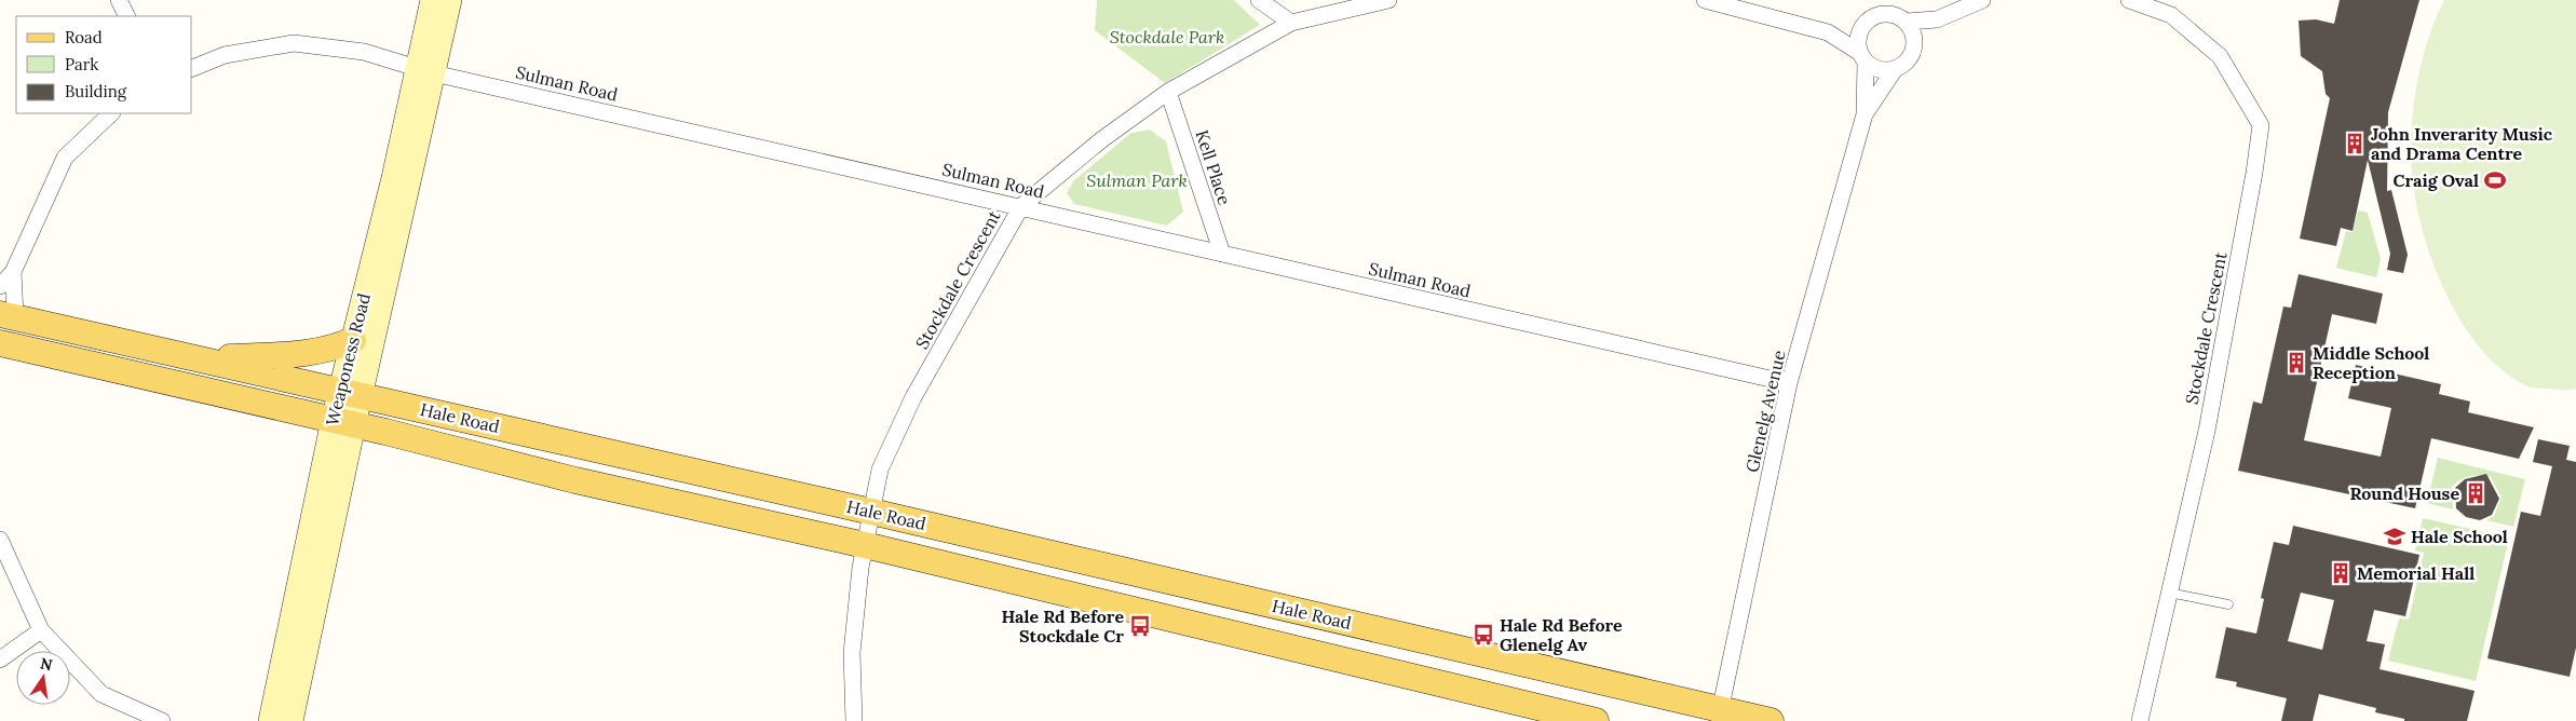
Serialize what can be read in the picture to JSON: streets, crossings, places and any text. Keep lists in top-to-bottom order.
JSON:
{
  "streets": {
    "main road": ["Weaponess Road", "Hale Road"],
    "street": [
      "Sulman Road",
      "Kell Place",
      "Stockdale Crescent",
      "Glenelg Avenue"
    ]
  },
  "crossings": [
    ["Sulman Road", "Kell Place"],
    ["Sulman Road", "Stockdale Crescent"],
    ["Sulman Road", "Weaponess Road"],
    ["Sulman Road", "Glenelg Avenue"],
    ["Kell Place", "Stockdale Crescent"],
    ["Stockdale Crescent", "Hale Road"],
    ["Weaponess Road", "Hale Road"],
    ["Glenelg Avenue", "Hale Road"]
  ],
  "parks": ["Stockdale Park", "Sulman Park"],
  "places": {
    "building": [
      "John Inverarity Music and Drama Centre",
      "Middle School Reception",
      "Round House",
      "Memorial Hall"
    ],
    "sports": ["Craig Oval"],
    "school or university": ["Hale School"],
    "bus stop": ["Hale Rd Before Stockdale Cr", "Hale Rd Before Glenelg Av"]
  },
  "legend": ["Road", "Park", "Building"],
  "north": "top"
}
